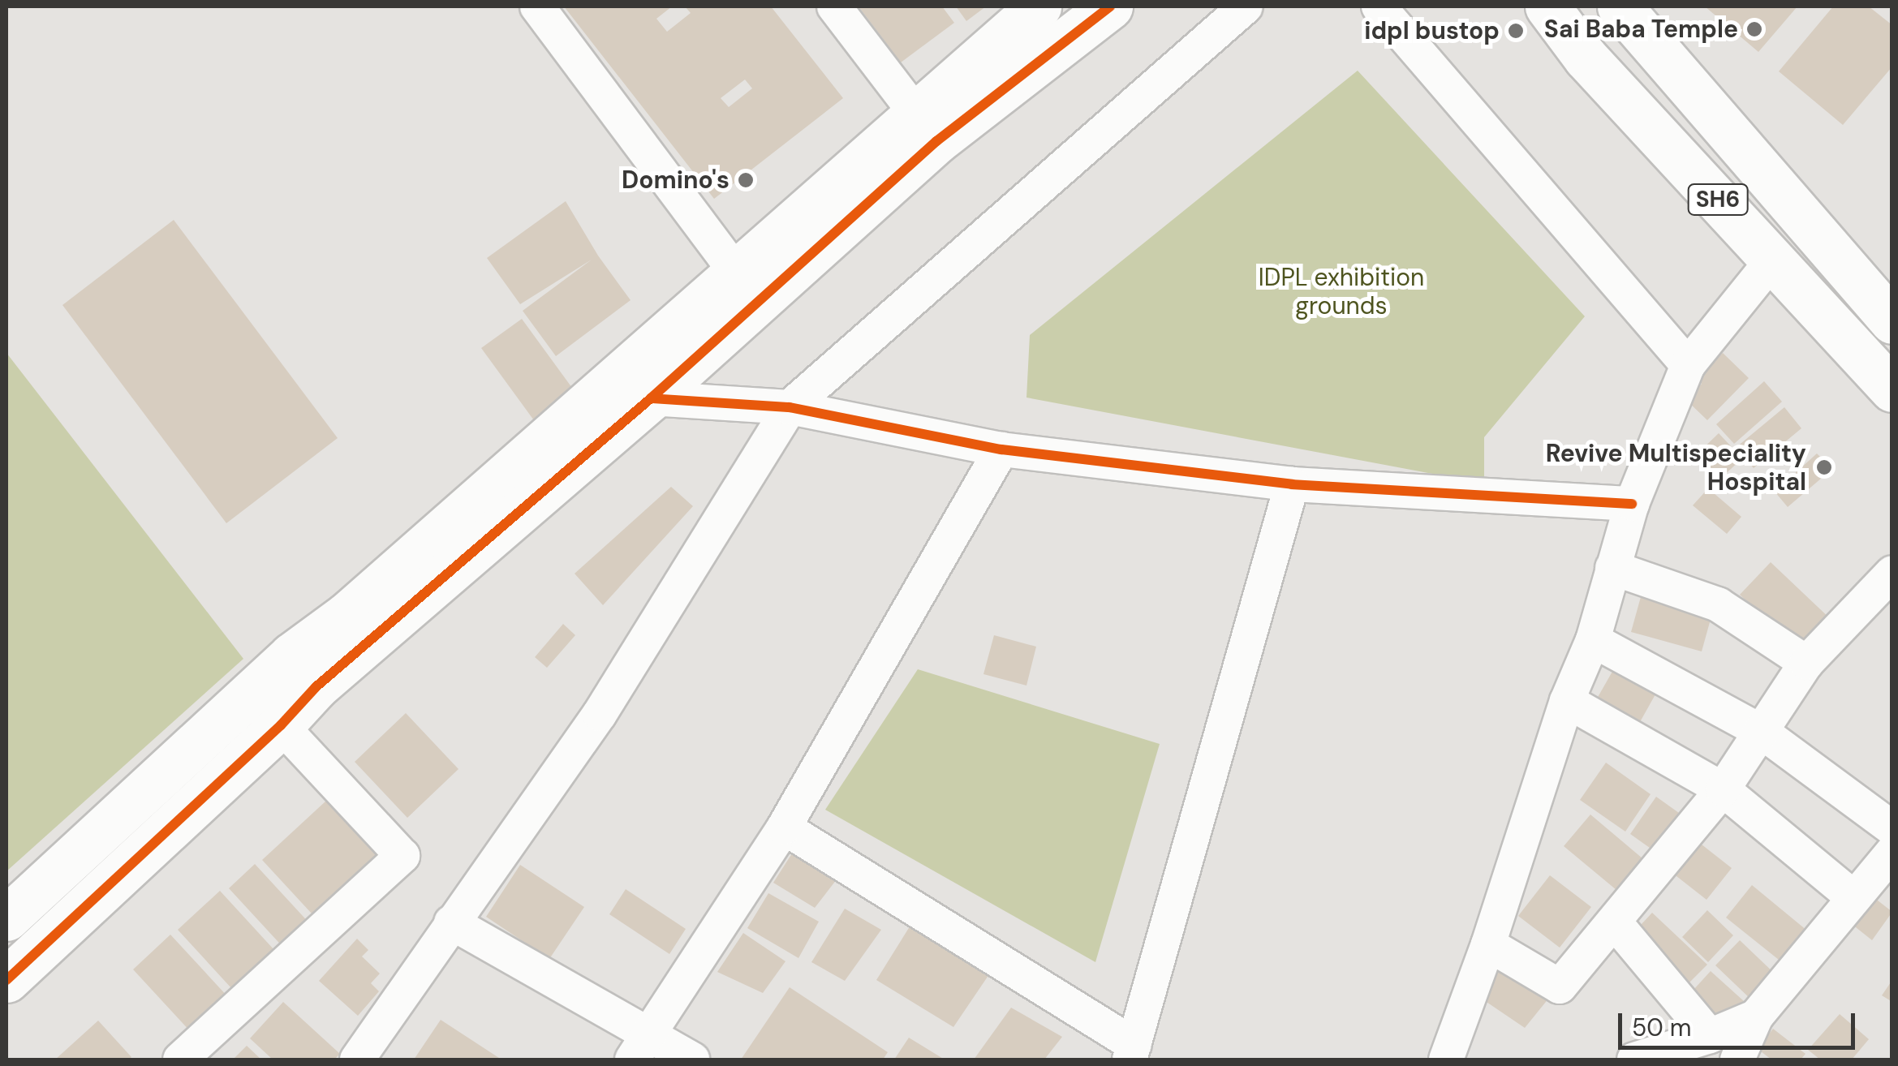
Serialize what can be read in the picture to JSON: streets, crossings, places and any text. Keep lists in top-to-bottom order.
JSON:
{
  "streets": {
    "street": ["SH6"]
  },
  "parks": ["IDPL exhibition grounds"],
  "places": [
    "Sai Baba Temple",
    "idpl bustop",
    "Domino's",
    "Revive Multispeciality Hospital"
  ],
  "scale_bar": "50 m"
}
